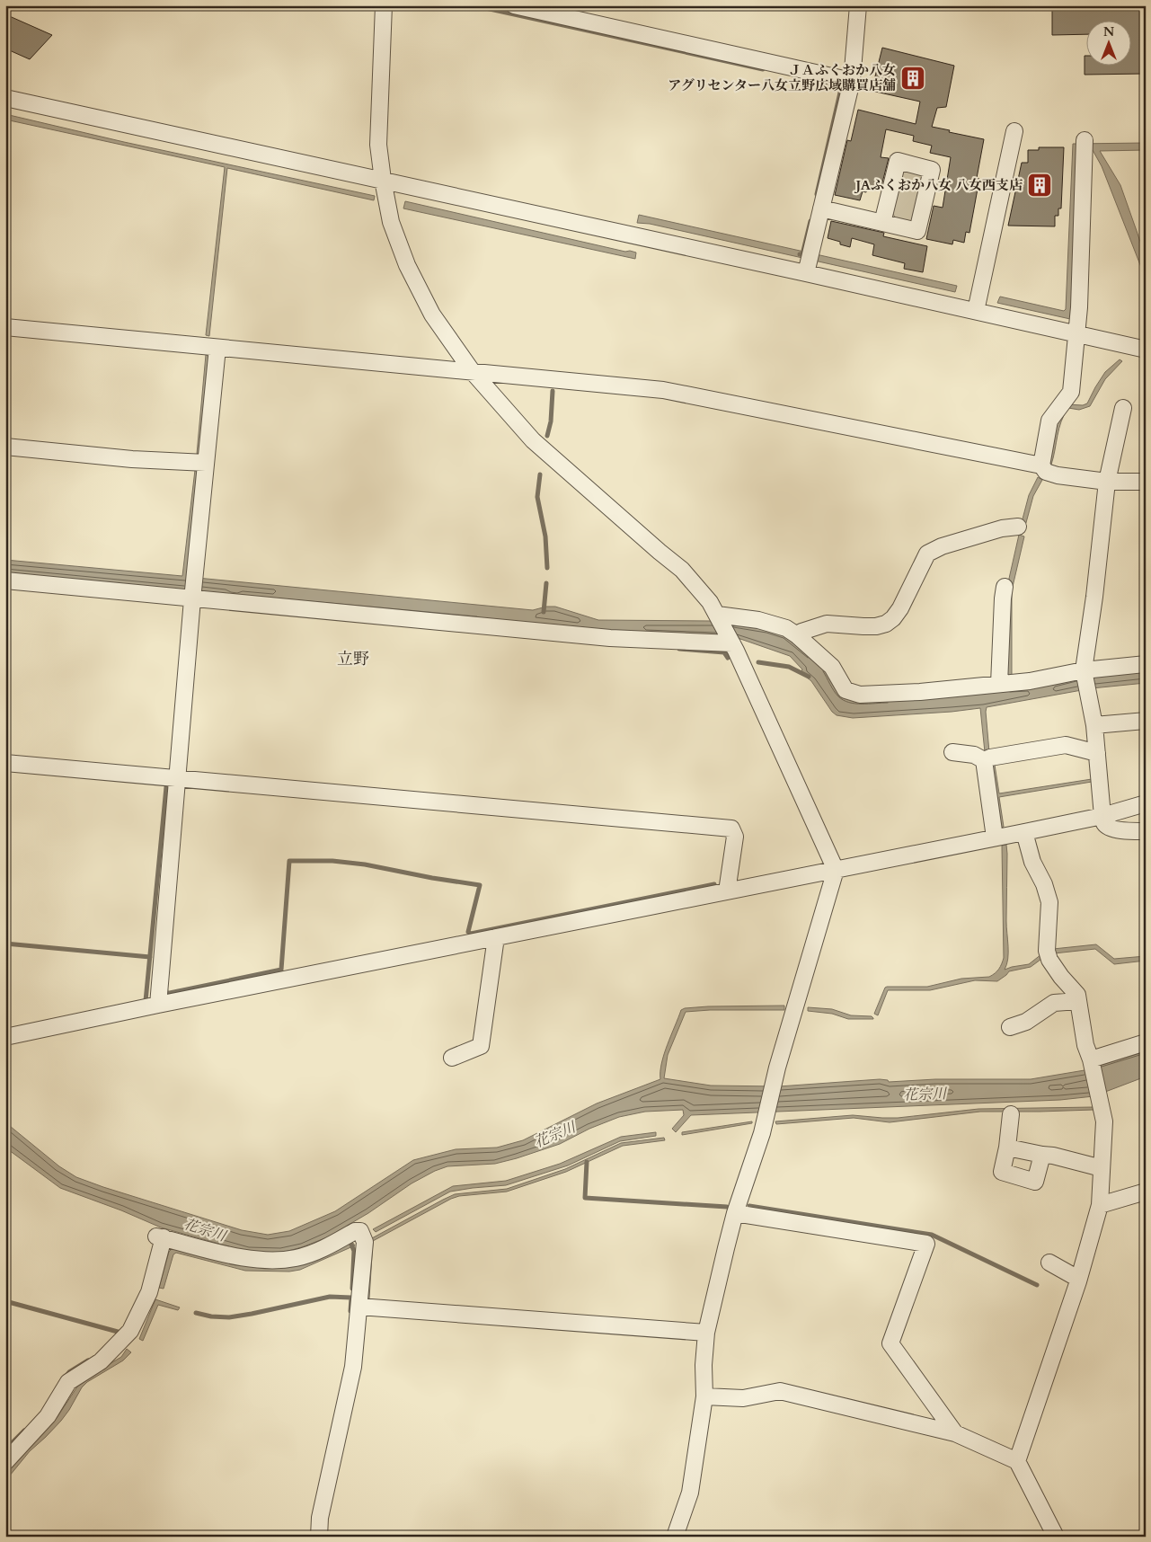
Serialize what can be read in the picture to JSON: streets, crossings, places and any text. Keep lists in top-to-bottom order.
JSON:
{
  "districts": ["立野"],
  "water": ["花宗川"],
  "places": {
    "building": ["ＪＡふくおか八女 アグリセンター八女立野広域購買店舗", "JAふくおか八女 八女西支店"]
  },
  "north": "top"
}
